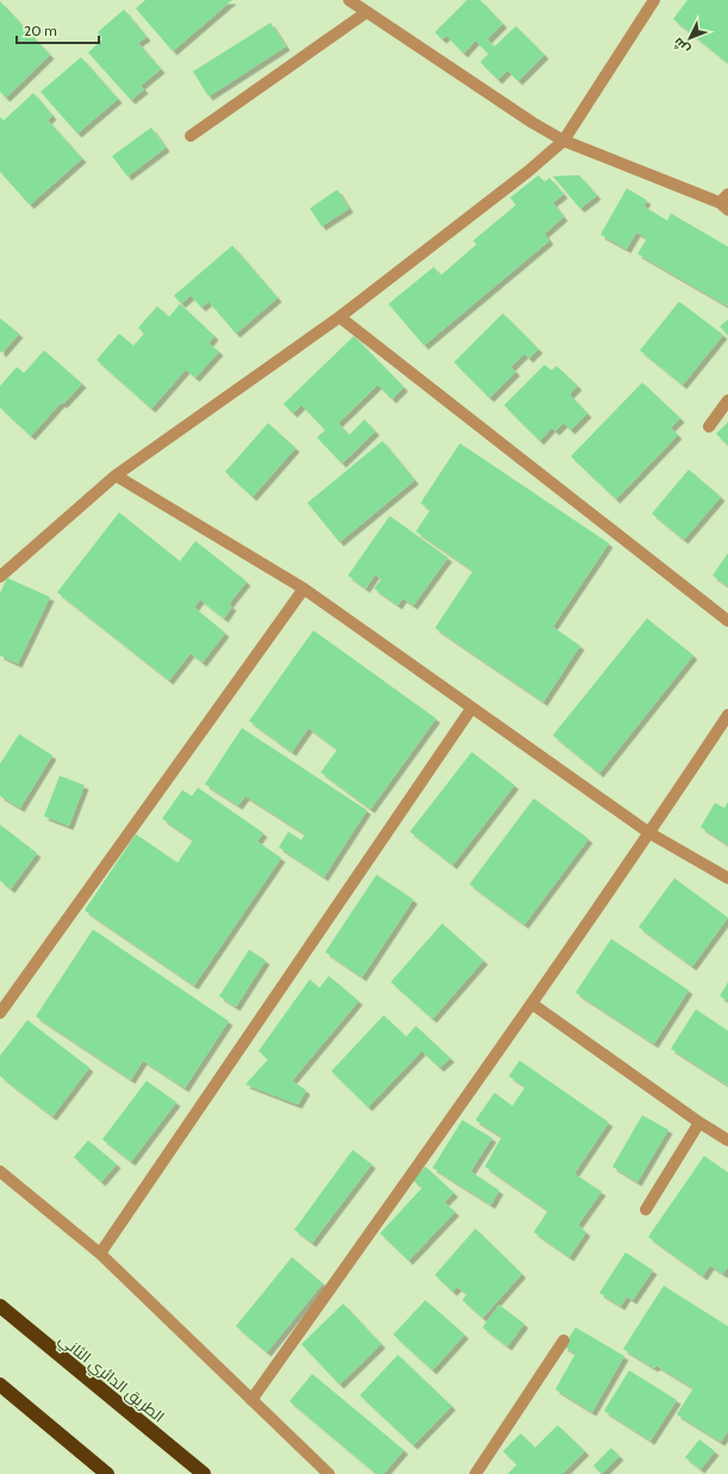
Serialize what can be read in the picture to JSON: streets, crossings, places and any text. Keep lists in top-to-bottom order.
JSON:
{
  "streets": {
    "highway": ["الطريق الدائري الثاني"]
  },
  "scale_bar": "20 m",
  "north": "bottom left"
}
